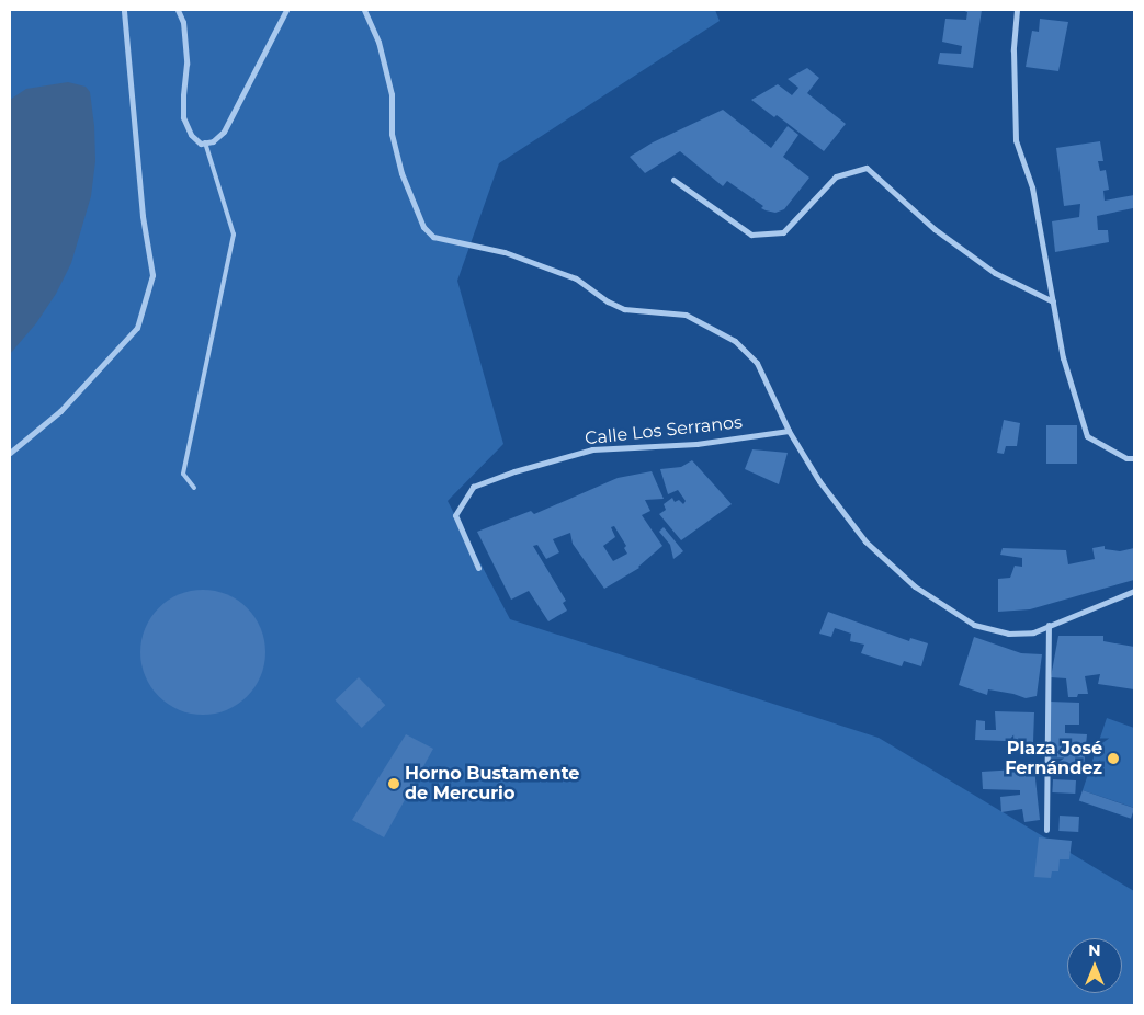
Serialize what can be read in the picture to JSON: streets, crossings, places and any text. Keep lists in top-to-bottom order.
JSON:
{
  "streets": {
    "street": ["Calle Los Serranos"]
  },
  "places": ["Plaza José Fernández", "Horno Bustamente de Mercurio"],
  "north": "top"
}
